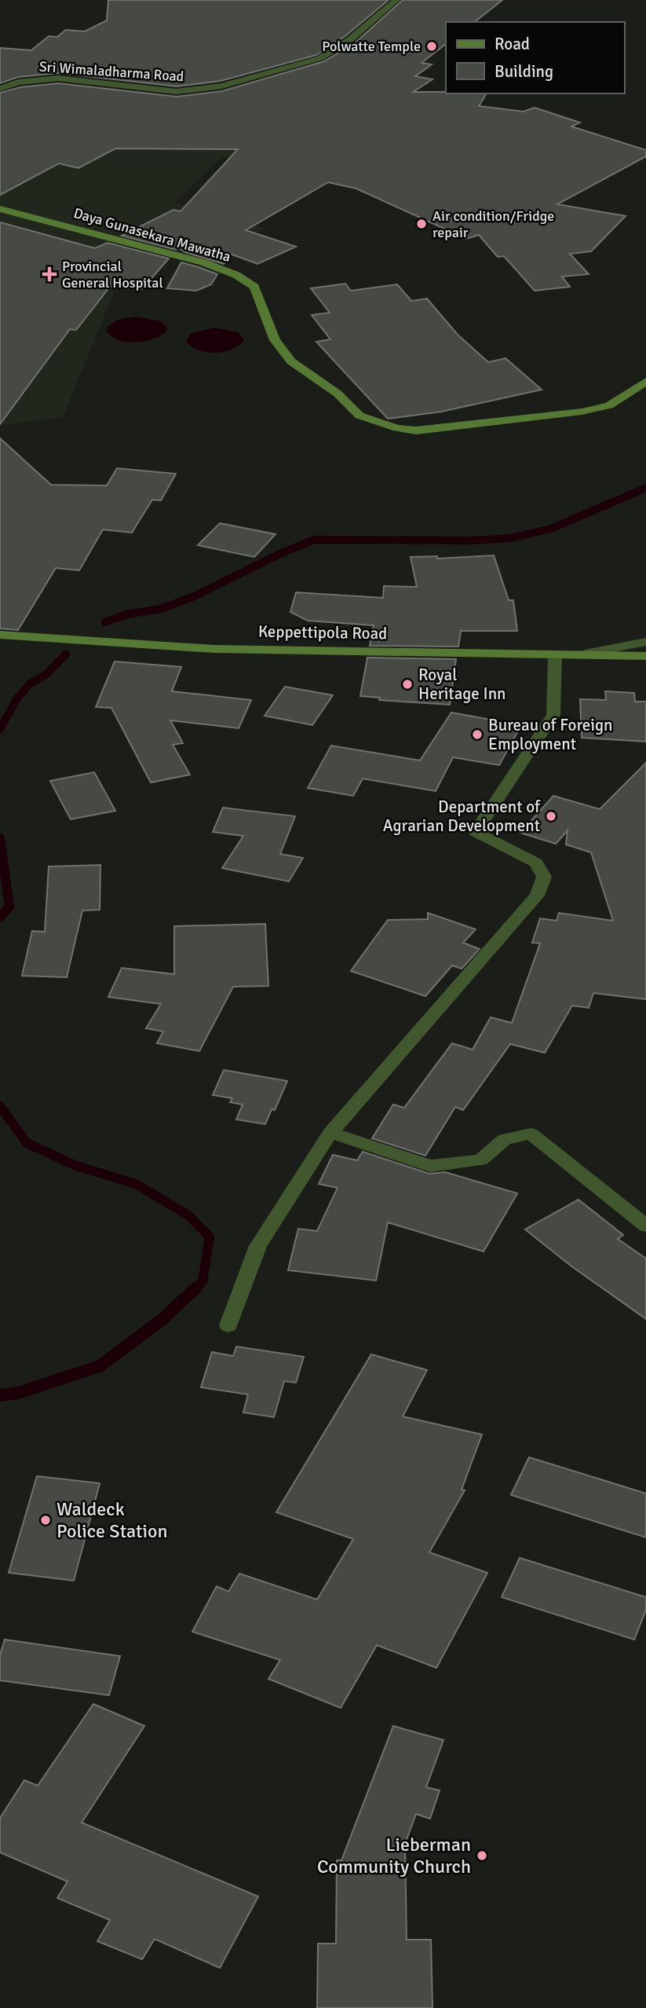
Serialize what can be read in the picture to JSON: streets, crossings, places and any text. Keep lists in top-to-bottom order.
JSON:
{
  "streets": {
    "street": ["Sri Wimaladharma Road", "Daya Gunasekara Mawatha", "Keppettipola Road"]
  },
  "places": {
    "other": [
      "Polwatte Temple",
      "Air condition/Fridge repair",
      "Royal Heritage Inn",
      "Bureau of Foreign Employment",
      "Department of Agrarian Development",
      "Waldeck Police Station",
      "Lieberman Community Church"
    ],
    "health": ["Provincial General Hospital"]
  },
  "legend": ["Road", "Building"]
}
